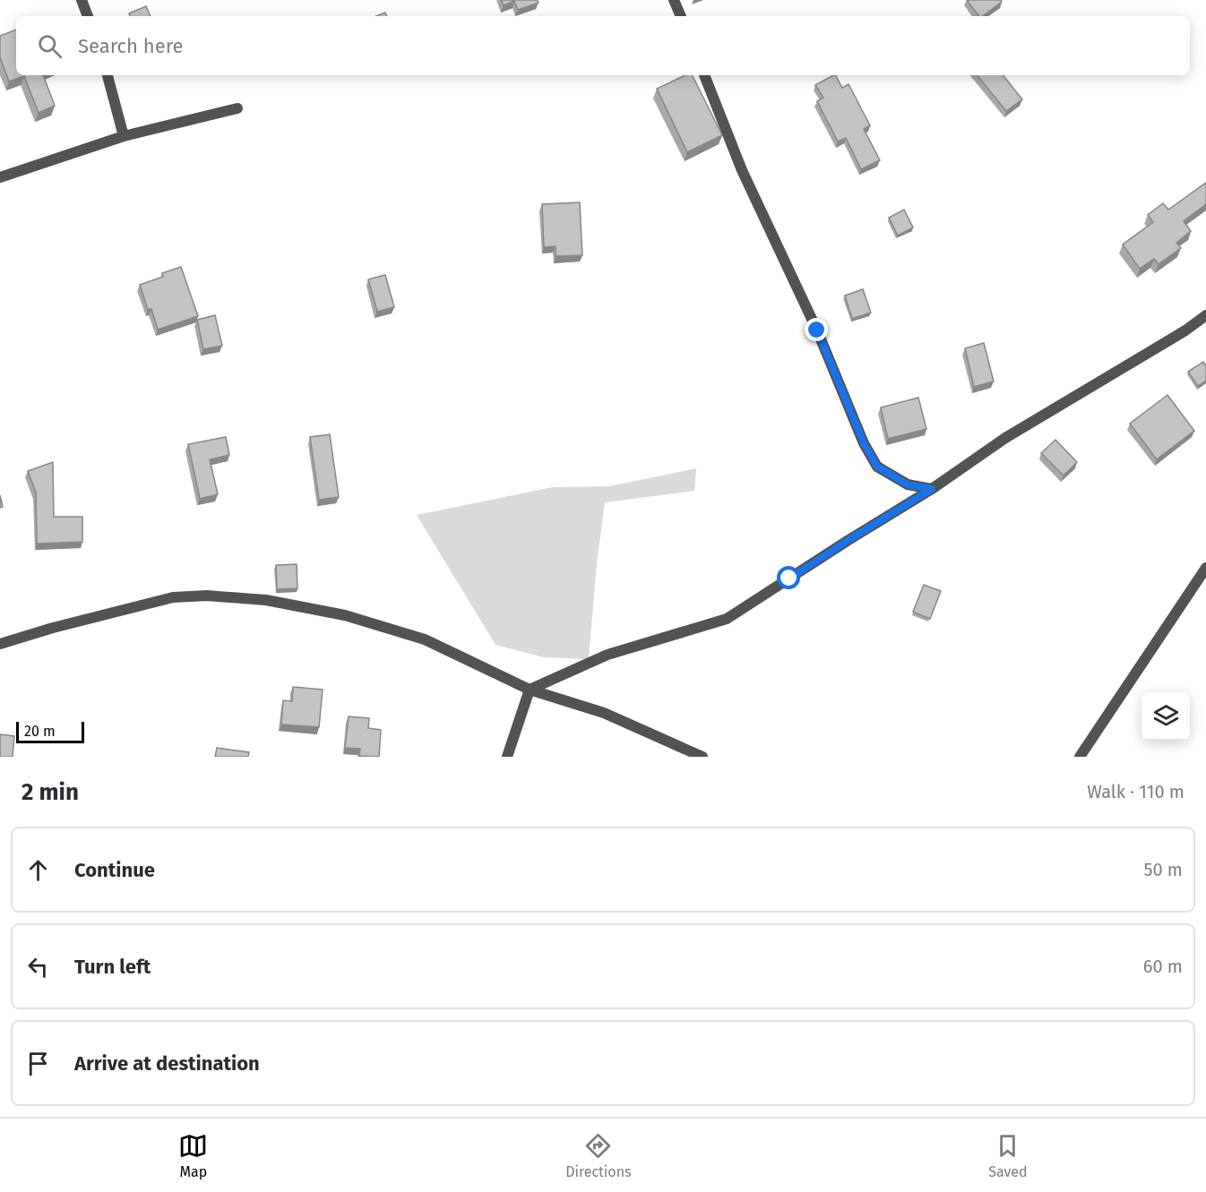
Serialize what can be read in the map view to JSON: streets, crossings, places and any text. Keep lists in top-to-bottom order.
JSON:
{
  "scale_bar": "20 m",
  "page": {
    "search": "Search here",
    "scale": "20 m",
    "heading": ["2 min", "Walk · 110 m"],
    "list": [
      ["Continue", "50 m"],
      ["Turn left", "60 m"],
      "Arrive at destination"
    ],
    "nav": ["Map", "Directions", "Saved"]
  }
}
